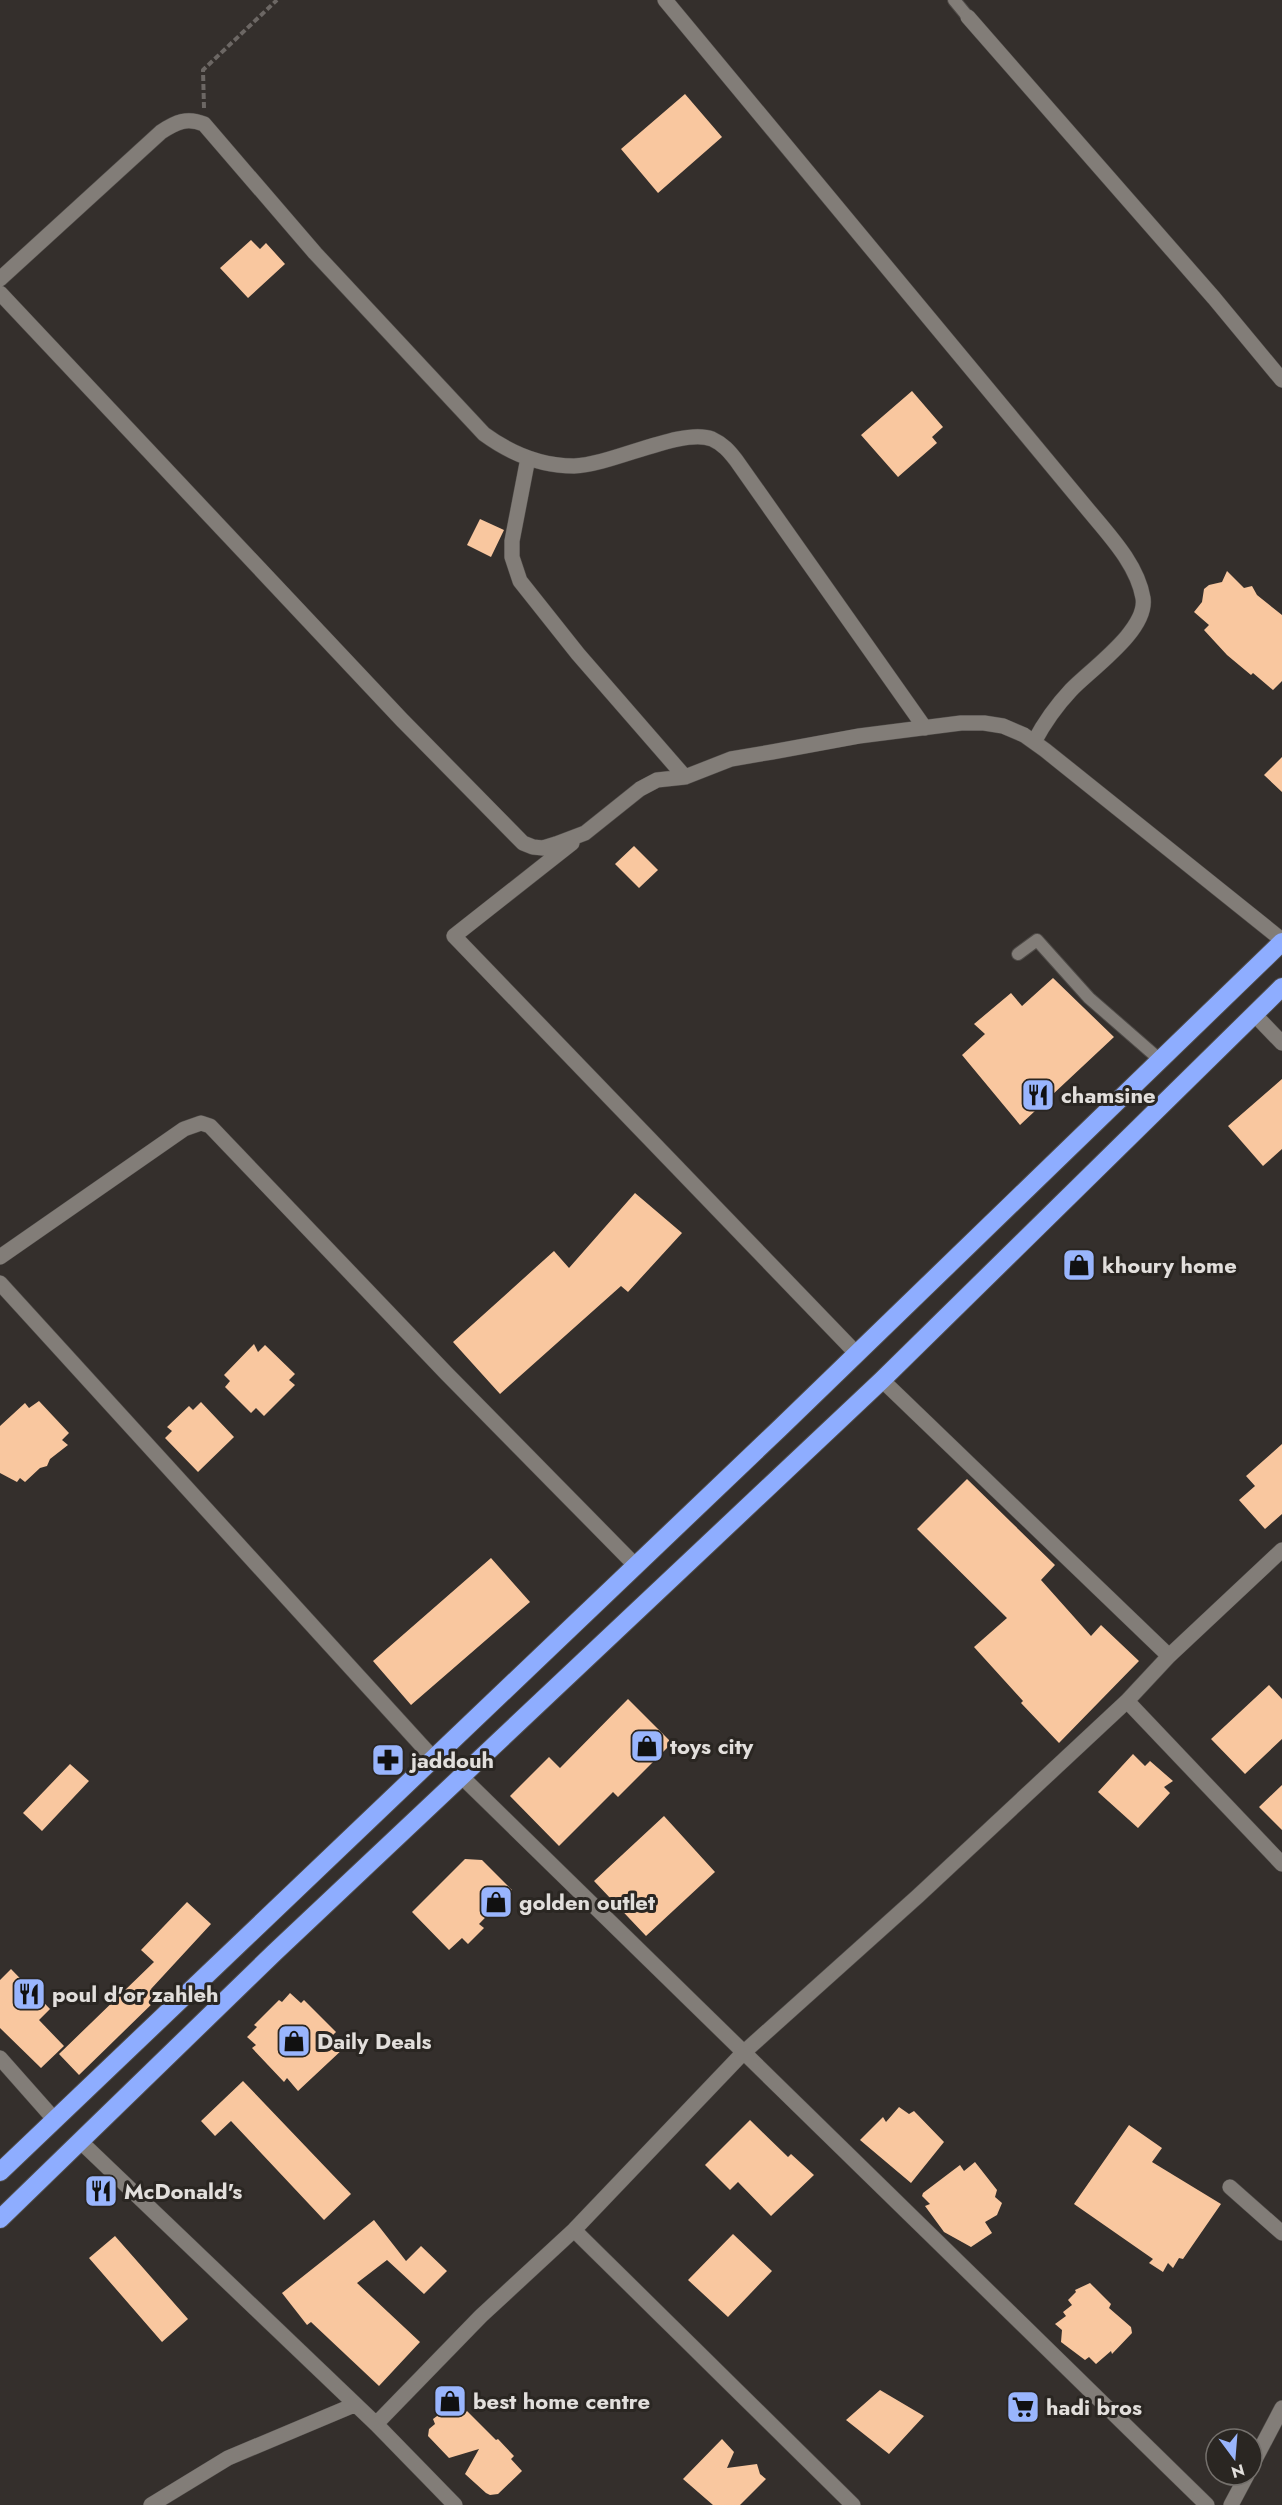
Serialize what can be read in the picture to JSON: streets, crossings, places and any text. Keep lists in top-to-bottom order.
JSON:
{
  "places": {
    "restaurant": ["chamsine", "poul d'or zahleh", "McDonald's"],
    "shop": [
      "khoury home",
      "toys city",
      "golden outlet",
      "Daily Deals",
      "best home centre"
    ],
    "pharmacy": ["jaddouh"],
    "supermarket": ["hadi bros"]
  },
  "north": "bottom"
}
